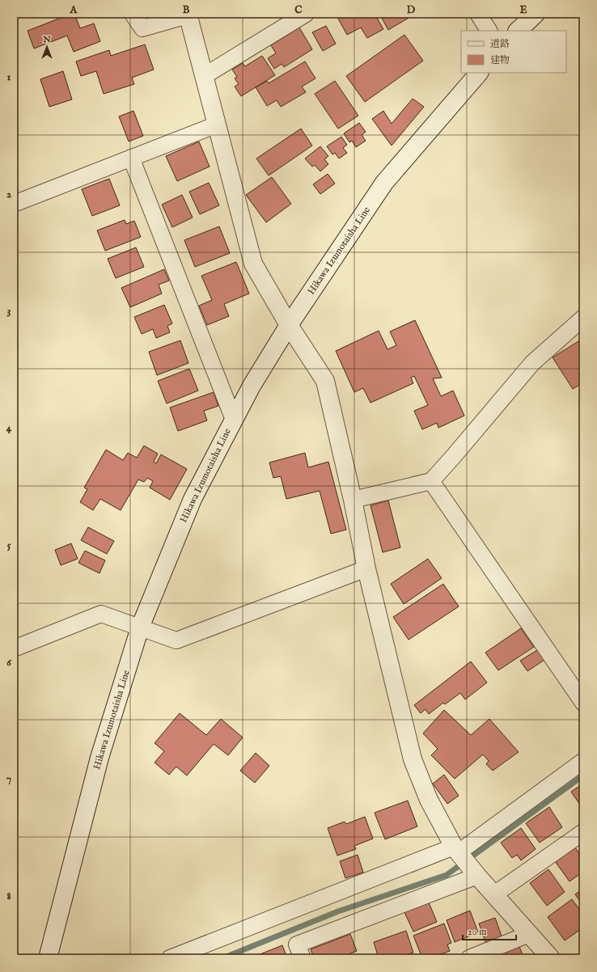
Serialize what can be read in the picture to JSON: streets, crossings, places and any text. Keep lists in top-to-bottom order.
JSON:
{
  "streets": {
    "street": ["Hikawa Izumotaisha Line"]
  },
  "legend": ["道路", "建物"],
  "scale_bar": "20 m",
  "north": "top",
  "grid": {
    "columns": [
      "A",
      "B",
      "C",
      "D",
      "E"
    ],
    "rows": [
      "1",
      "2",
      "3",
      "4",
      "5",
      "6",
      "7",
      "8"
    ]
  }
}
